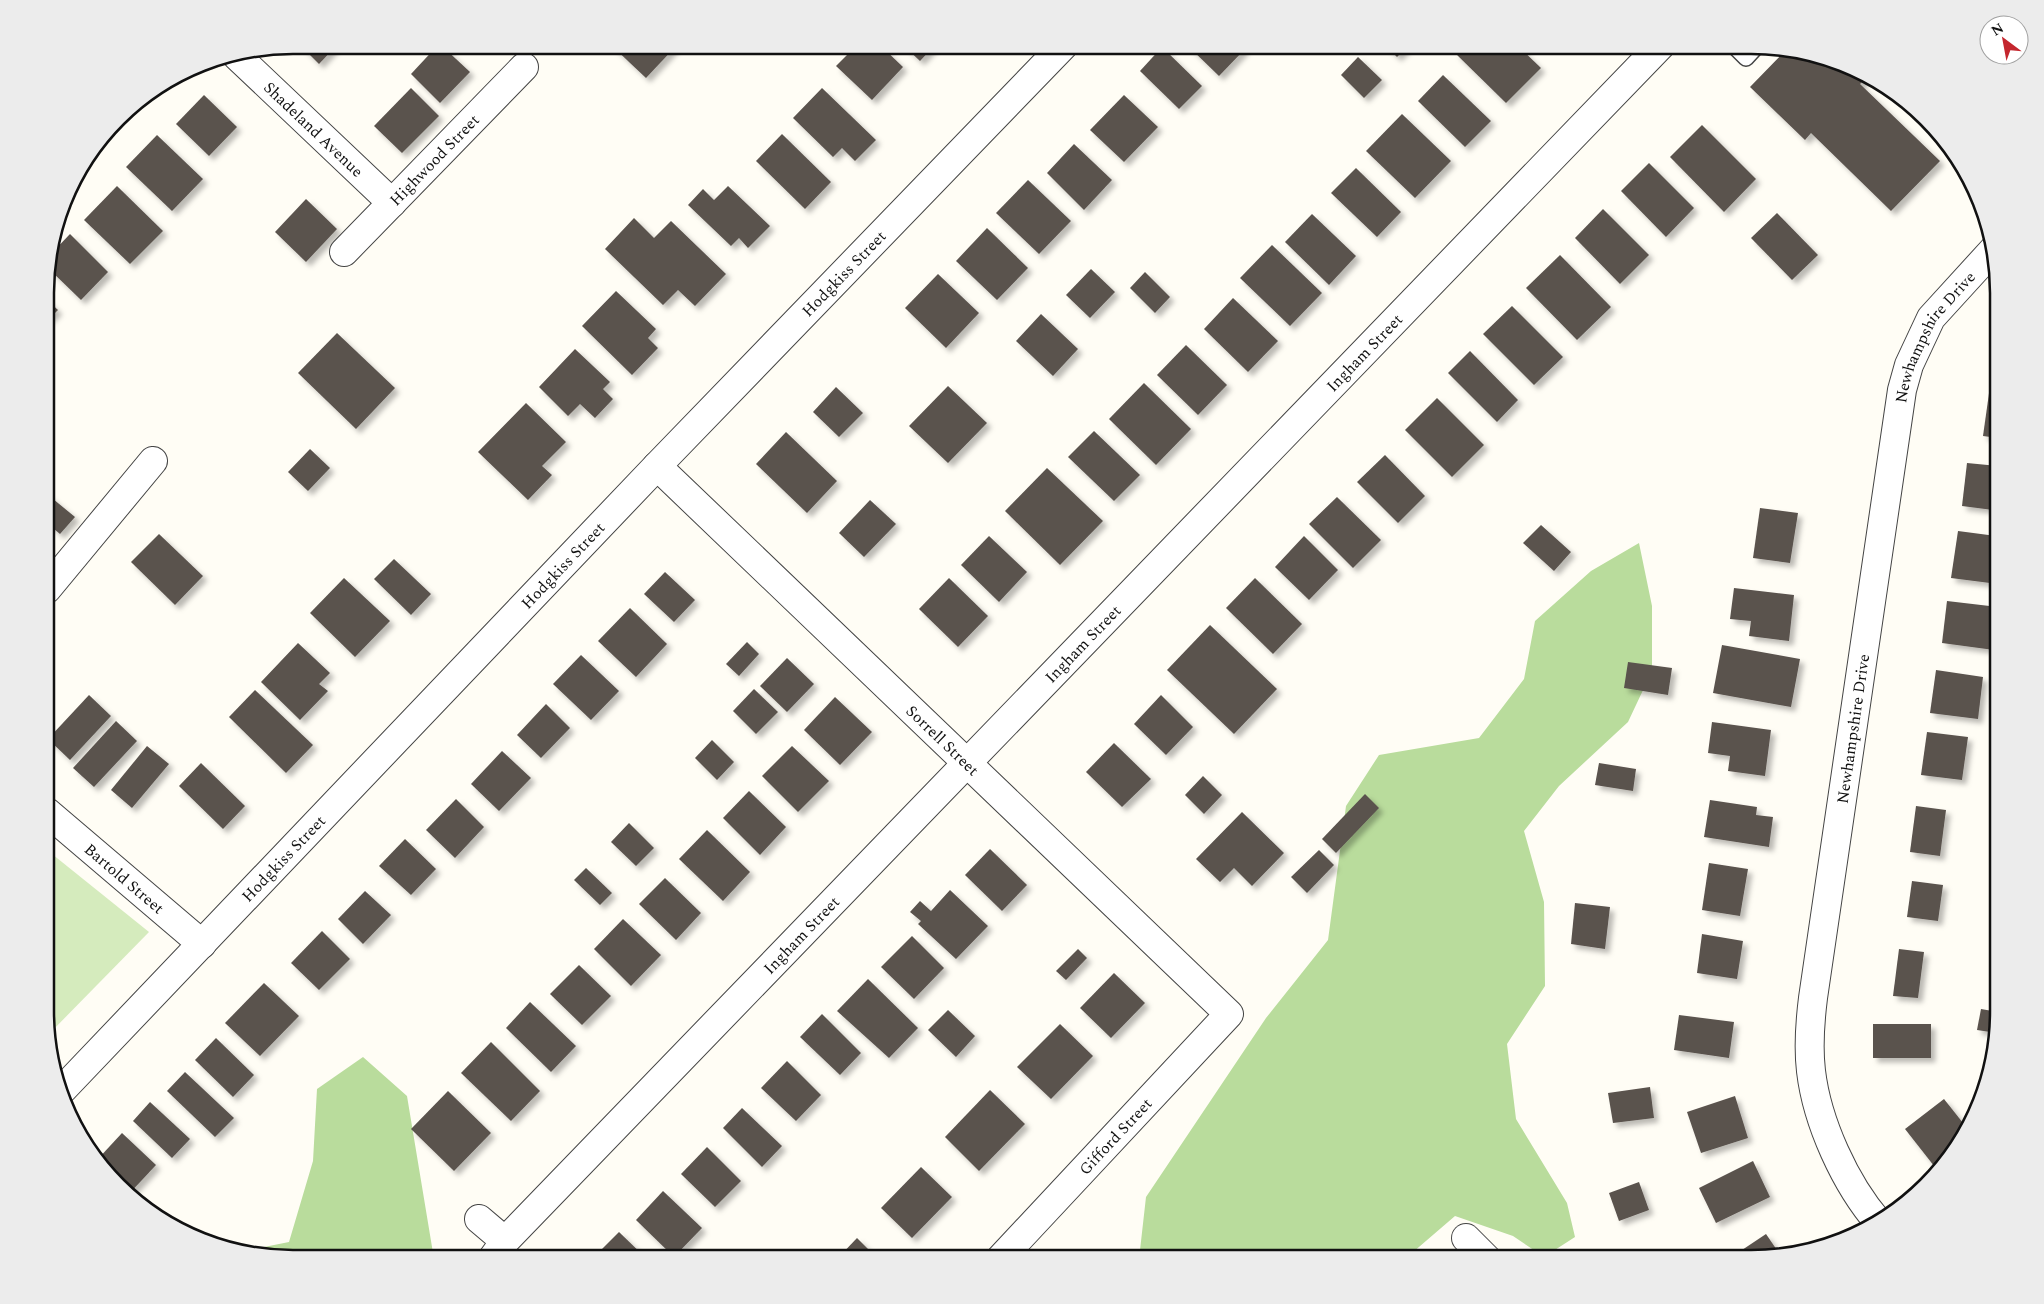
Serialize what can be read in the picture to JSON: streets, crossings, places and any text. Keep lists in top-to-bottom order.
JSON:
{
  "streets": {
    "street": [
      "Shadeland Avenue",
      "Highwood Street",
      "Hodgkiss Street",
      "Newhampshire Drive",
      "Ingham Street",
      "Sorrell Street",
      "Bartold Street",
      "Gifford Street"
    ]
  },
  "crossings": [
    ["Shadeland Avenue", "Highwood Street"],
    ["Hodgkiss Street", "Sorrell Street"],
    ["Hodgkiss Street", "Bartold Street"],
    ["Ingham Street", "Sorrell Street"],
    ["Sorrell Street", "Gifford Street"]
  ],
  "north": "top left"
}
